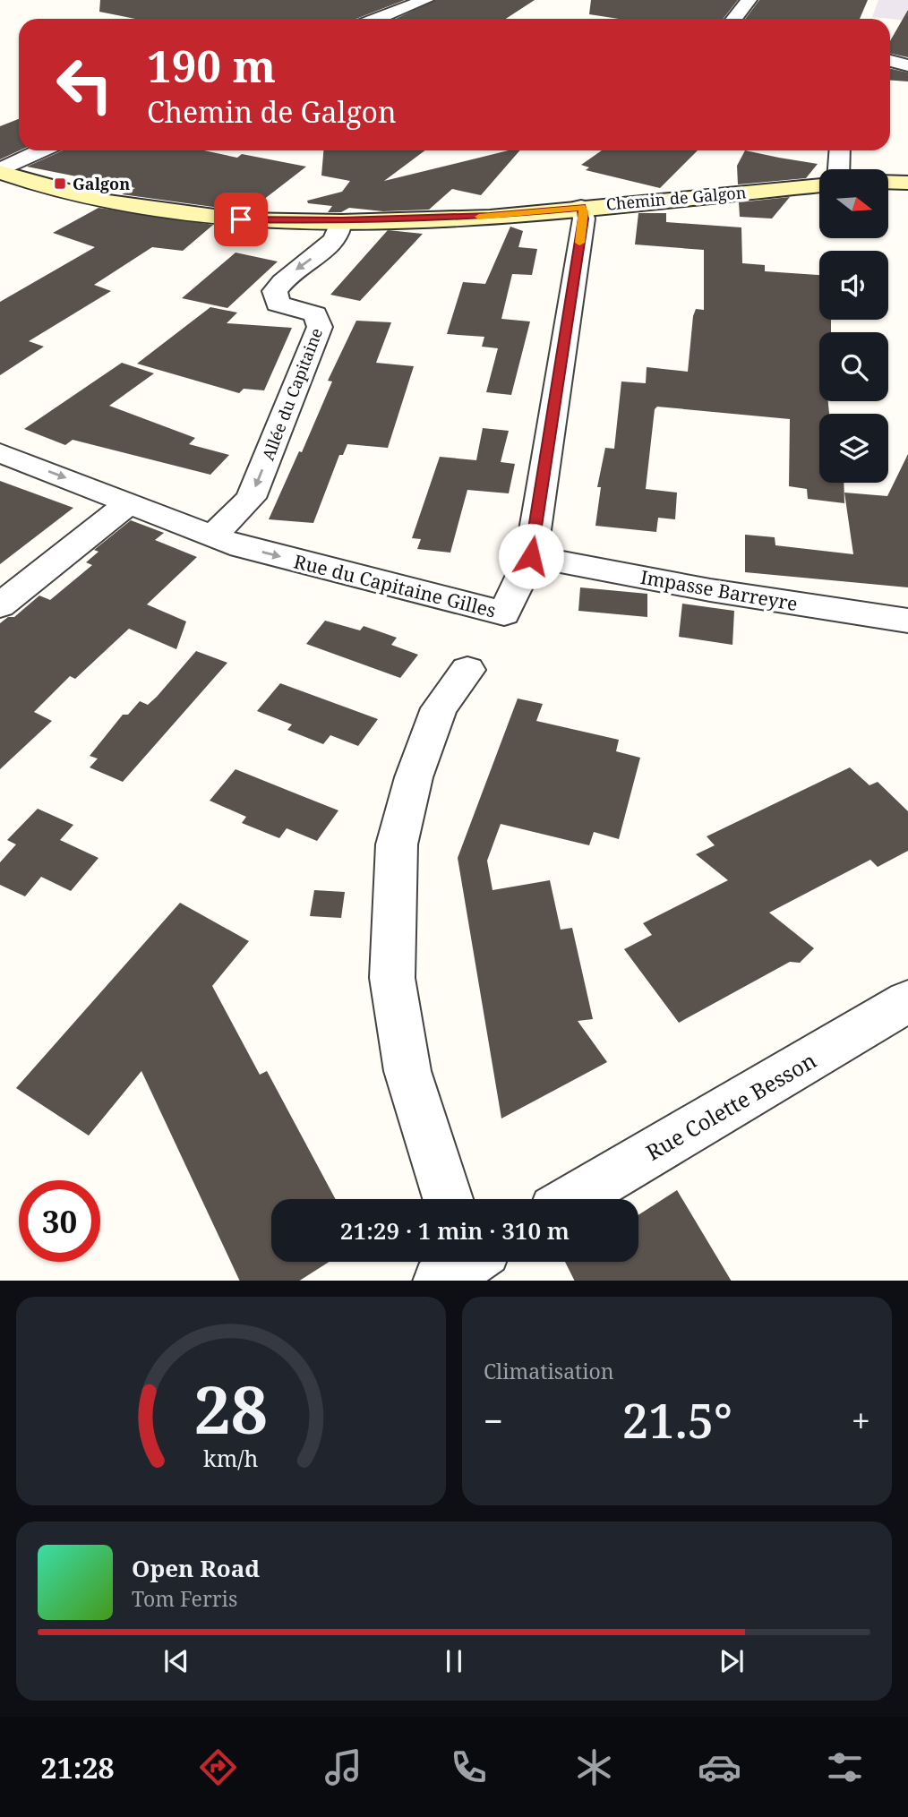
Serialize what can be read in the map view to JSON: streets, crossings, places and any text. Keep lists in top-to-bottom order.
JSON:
{
  "streets": {
    "main road": ["Chemin de Galgon"],
    "street": [
      "Allée du Capitaine",
      "Rue du Capitaine Gilles",
      "Impasse Barreyre",
      "Rue Colette Besson"
    ]
  },
  "crossings": [
    ["Chemin de Galgon", "Allée du Capitaine"],
    ["Chemin de Galgon", "Rue du Capitaine Gilles"],
    ["Allée du Capitaine", "Rue du Capitaine Gilles"],
    ["Rue du Capitaine Gilles", "Impasse Barreyre"]
  ],
  "one_way": ["Allée du Capitaine", "Rue du Capitaine Gilles"],
  "places": {
    "transit": ["Galgon"]
  },
  "north": "right",
  "page": {
    "turn": ["190 m", "Chemin de Galgon"],
    "limit": "30",
    "trip": "21:29 · 1 min · 310 m",
    "tile": "Climatisation",
    "heat": ["−", "21.5°", "+"],
    "song": ["Open Road", "Tom Ferris"],
    "tabs": "21:28",
    "gauge": ["28", "km/h"]
  }
}
